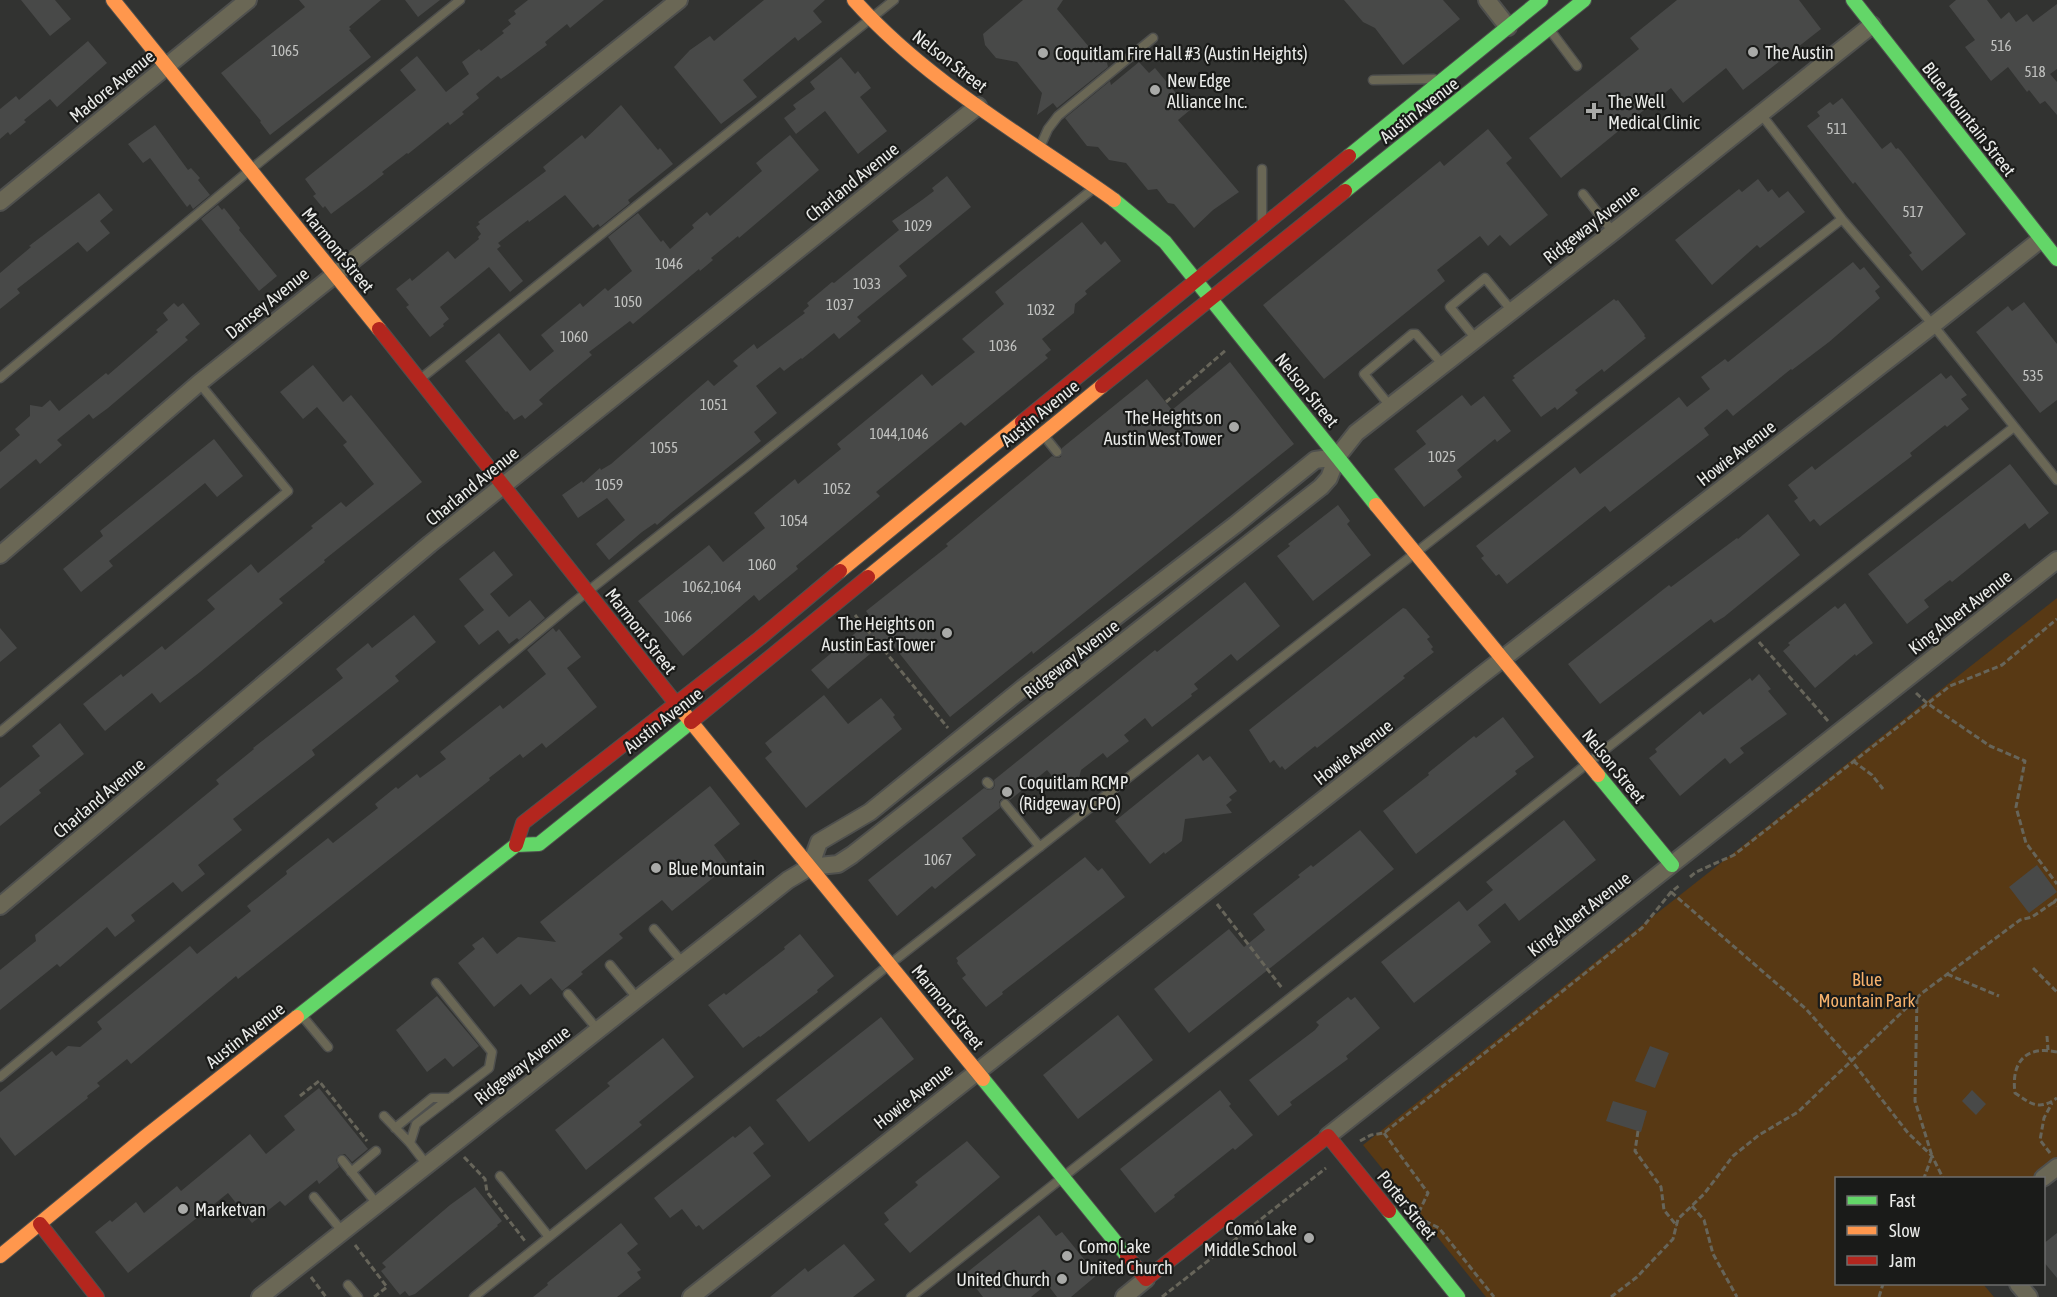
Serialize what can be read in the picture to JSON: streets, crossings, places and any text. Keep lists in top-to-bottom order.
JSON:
{
  "streets": {
    "main road": [
      "Nelson Street",
      "Austin Avenue",
      "Blue Mountain Street",
      "Marmont Street",
      "King Albert Avenue",
      "Porter Street"
    ],
    "street": [
      "Madore Avenue",
      "Charland Avenue",
      "Ridgeway Avenue",
      "Dansey Avenue",
      "Howie Avenue"
    ]
  },
  "crossings": [
    ["Nelson Street", "Austin Avenue"],
    ["Nelson Street", "Charland Avenue"],
    ["Nelson Street", "Ridgeway Avenue"],
    ["Nelson Street", "Howie Avenue"],
    ["Nelson Street", "King Albert Avenue"],
    ["Madore Avenue", "Marmont Street"],
    ["Austin Avenue", "Marmont Street"],
    ["Blue Mountain Street", "Ridgeway Avenue"],
    ["Blue Mountain Street", "Howie Avenue"],
    ["Charland Avenue", "Marmont Street"],
    ["Ridgeway Avenue", "Marmont Street"],
    ["Marmont Street", "Dansey Avenue"],
    ["Marmont Street", "Howie Avenue"],
    ["Marmont Street", "King Albert Avenue"],
    ["King Albert Avenue", "Porter Street"]
  ],
  "parks": ["Blue Mountain Park"],
  "places": {
    "other": [
      "The Austin",
      "Coquitlam Fire Hall #3 (Austin Heights)",
      "New Edge Alliance Inc.",
      "The Heights on Austin West Tower",
      "The Heights on Austin East Tower",
      "Coquitlam RCMP (Ridgeway CPO)",
      "Blue Mountain",
      "Marketvan",
      "Como Lake Middle School",
      "Como Lake United Church",
      "United Church"
    ],
    "health": ["The Well Medical Clinic"]
  },
  "house_numbers": [
    "516",
    "1065",
    "518",
    "511",
    "517",
    "1029",
    "1046",
    "1033",
    "1050",
    "1037",
    "1032",
    "1060",
    "1036",
    "535",
    "1051",
    "1044,1046",
    "1055",
    "1025",
    "1059",
    "1052",
    "1054",
    "1060",
    "1062,1064",
    "1066",
    "1067"
  ],
  "legend": ["Fast", "Slow", "Jam"]
}
